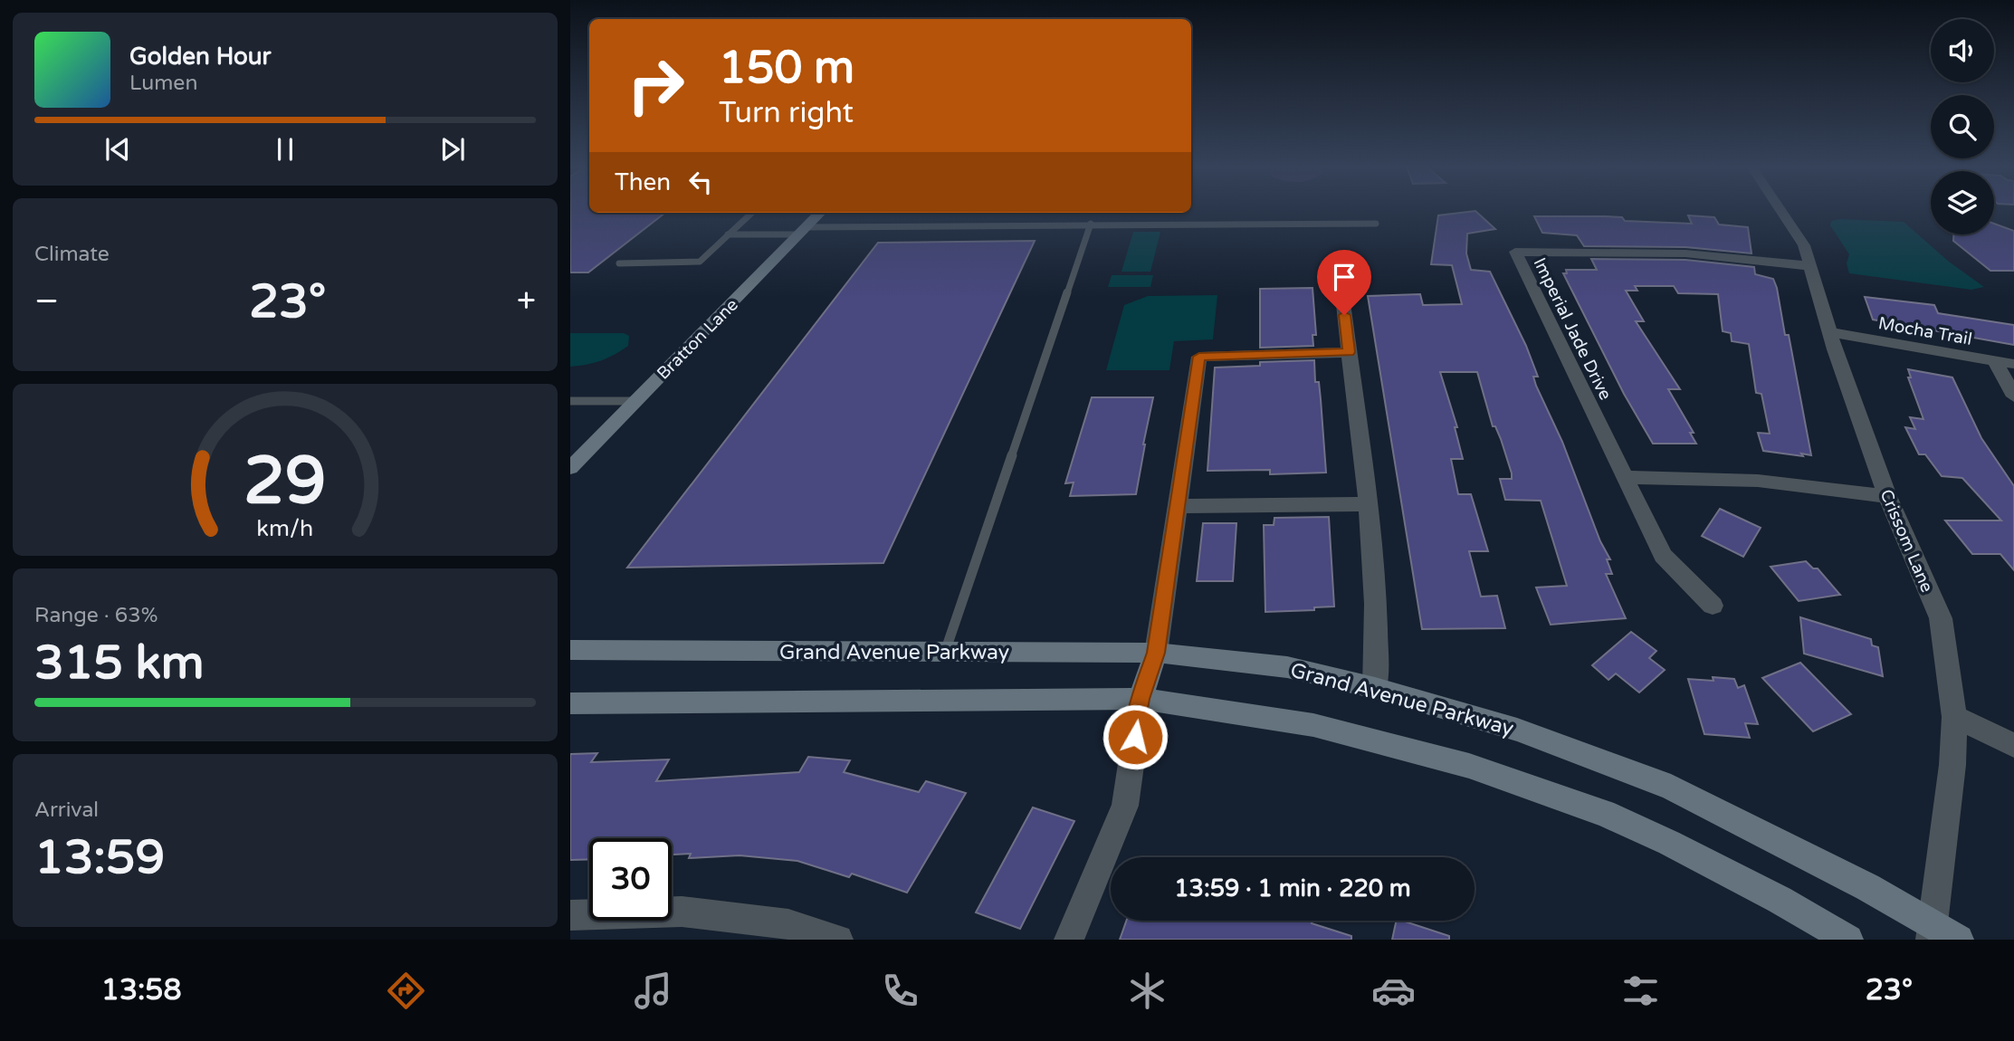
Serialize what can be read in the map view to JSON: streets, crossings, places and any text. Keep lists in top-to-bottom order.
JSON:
{
  "streets": {
    "street": [
      "Imperial Jade Drive",
      "Mocha Trail",
      "Bratton Lane",
      "Crissom Lane",
      "Grand Avenue Parkway"
    ]
  },
  "crossings": [
    ["Imperial Jade Drive", "Crissom Lane"],
    ["Mocha Trail", "Crissom Lane"],
    ["Crissom Lane", "Grand Avenue Parkway"]
  ],
  "page": {
    "turn": ["150 m", "Turn right"],
    "song": ["Golden Hour", "Lumen"],
    "then": "Then",
    "tile": [
      "Climate",
      ["Range · 63%", "315 km"],
      ["Arrival", "13:59"]
    ],
    "heat": ["−", "23°", "+"],
    "limit": "30",
    "trip": "13:59 · 1 min · 220 m",
    "tabs": ["13:58", "23°"],
    "gauge": ["29", "km/h"]
  }
}
